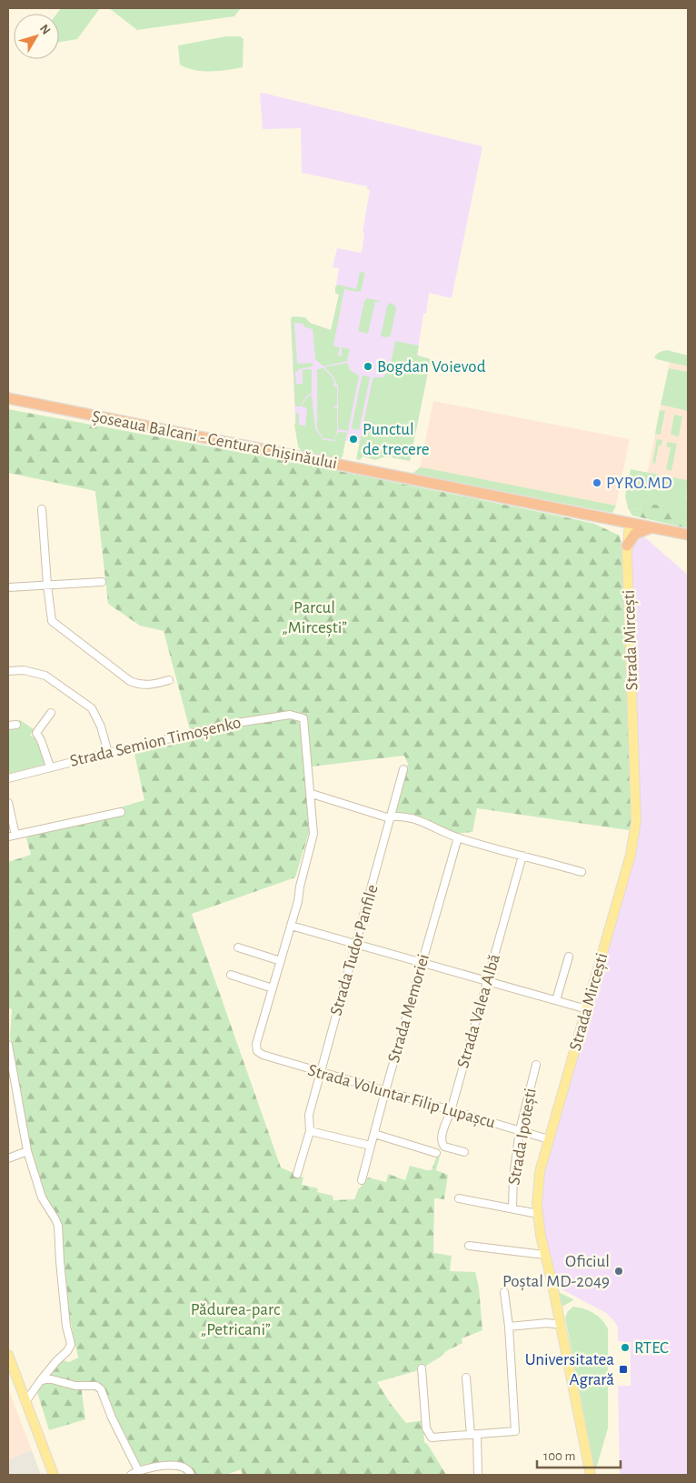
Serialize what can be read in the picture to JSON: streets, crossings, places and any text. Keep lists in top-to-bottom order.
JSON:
{
  "streets": {
    "highway": ["Șoseaua Balcani - Centura Chișinăului"],
    "main road": ["Strada Mircești"],
    "street": [
      "Strada Semion Timoșenko",
      "Strada Tudor Panfile",
      "Strada Memoriei",
      "Strada Valea Albă",
      "Strada Voluntar Filip Lupașcu",
      "Strada Ipotești"
    ]
  },
  "crossings": [
    ["Șoseaua Balcani - Centura Chișinăului", "Strada Mircești"],
    ["Strada Mircești", "Strada Voluntar Filip Lupașcu"],
    ["Strada Mircești", "Strada Ipotești"],
    ["Strada Tudor Panfile", "Strada Voluntar Filip Lupașcu"],
    ["Strada Memoriei", "Strada Voluntar Filip Lupașcu"],
    ["Strada Valea Albă", "Strada Voluntar Filip Lupașcu"],
    ["Strada Voluntar Filip Lupașcu", "Strada Ipotești"]
  ],
  "parks": ["Parcul „Mircești”", "Pădurea-parc „Petricani”"],
  "places": {
    "other": [
      "Bogdan Voievod",
      "Punctul de trecere",
      "PYRO.MD",
      "Oficiul Poștal MD-2049",
      "RTEC"
    ],
    "transit": ["Universitatea Agrară"]
  },
  "scale_bar": "100 m",
  "north": "top right"
}
